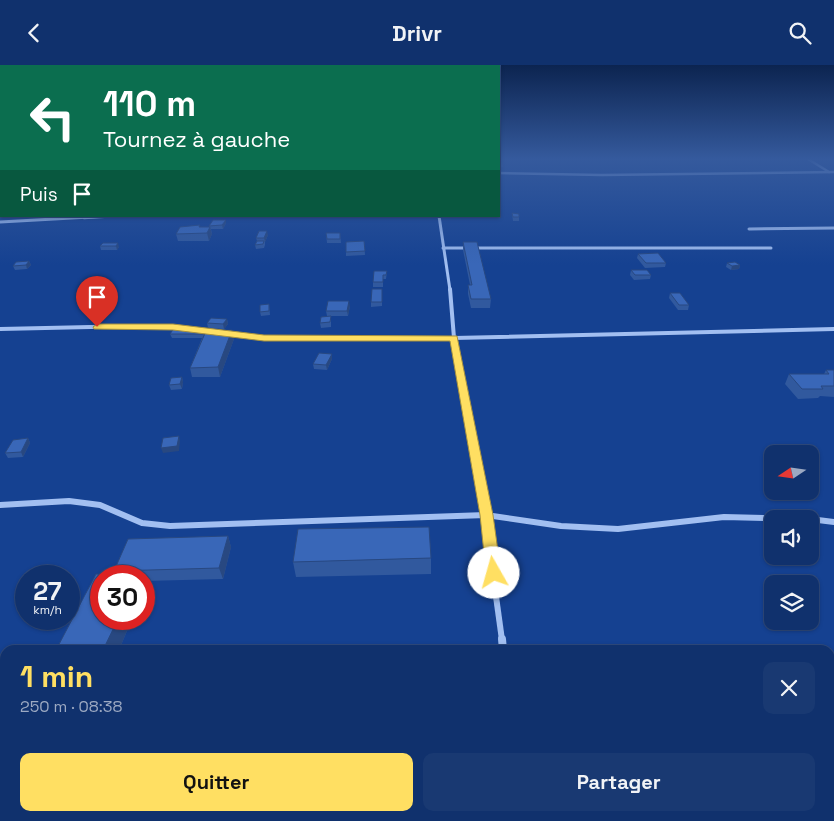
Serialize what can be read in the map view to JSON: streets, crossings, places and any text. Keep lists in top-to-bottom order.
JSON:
{
  "north": "left",
  "page": {
    "header": "Drivr",
    "turn": ["110 m", "Tournez à gauche"],
    "then": "Puis",
    "speed": "27 km/h",
    "limit": "30",
    "heading": ["1 min", "250 m · 08:38"],
    "buttons": ["Quitter", "Partager"]
  }
}
